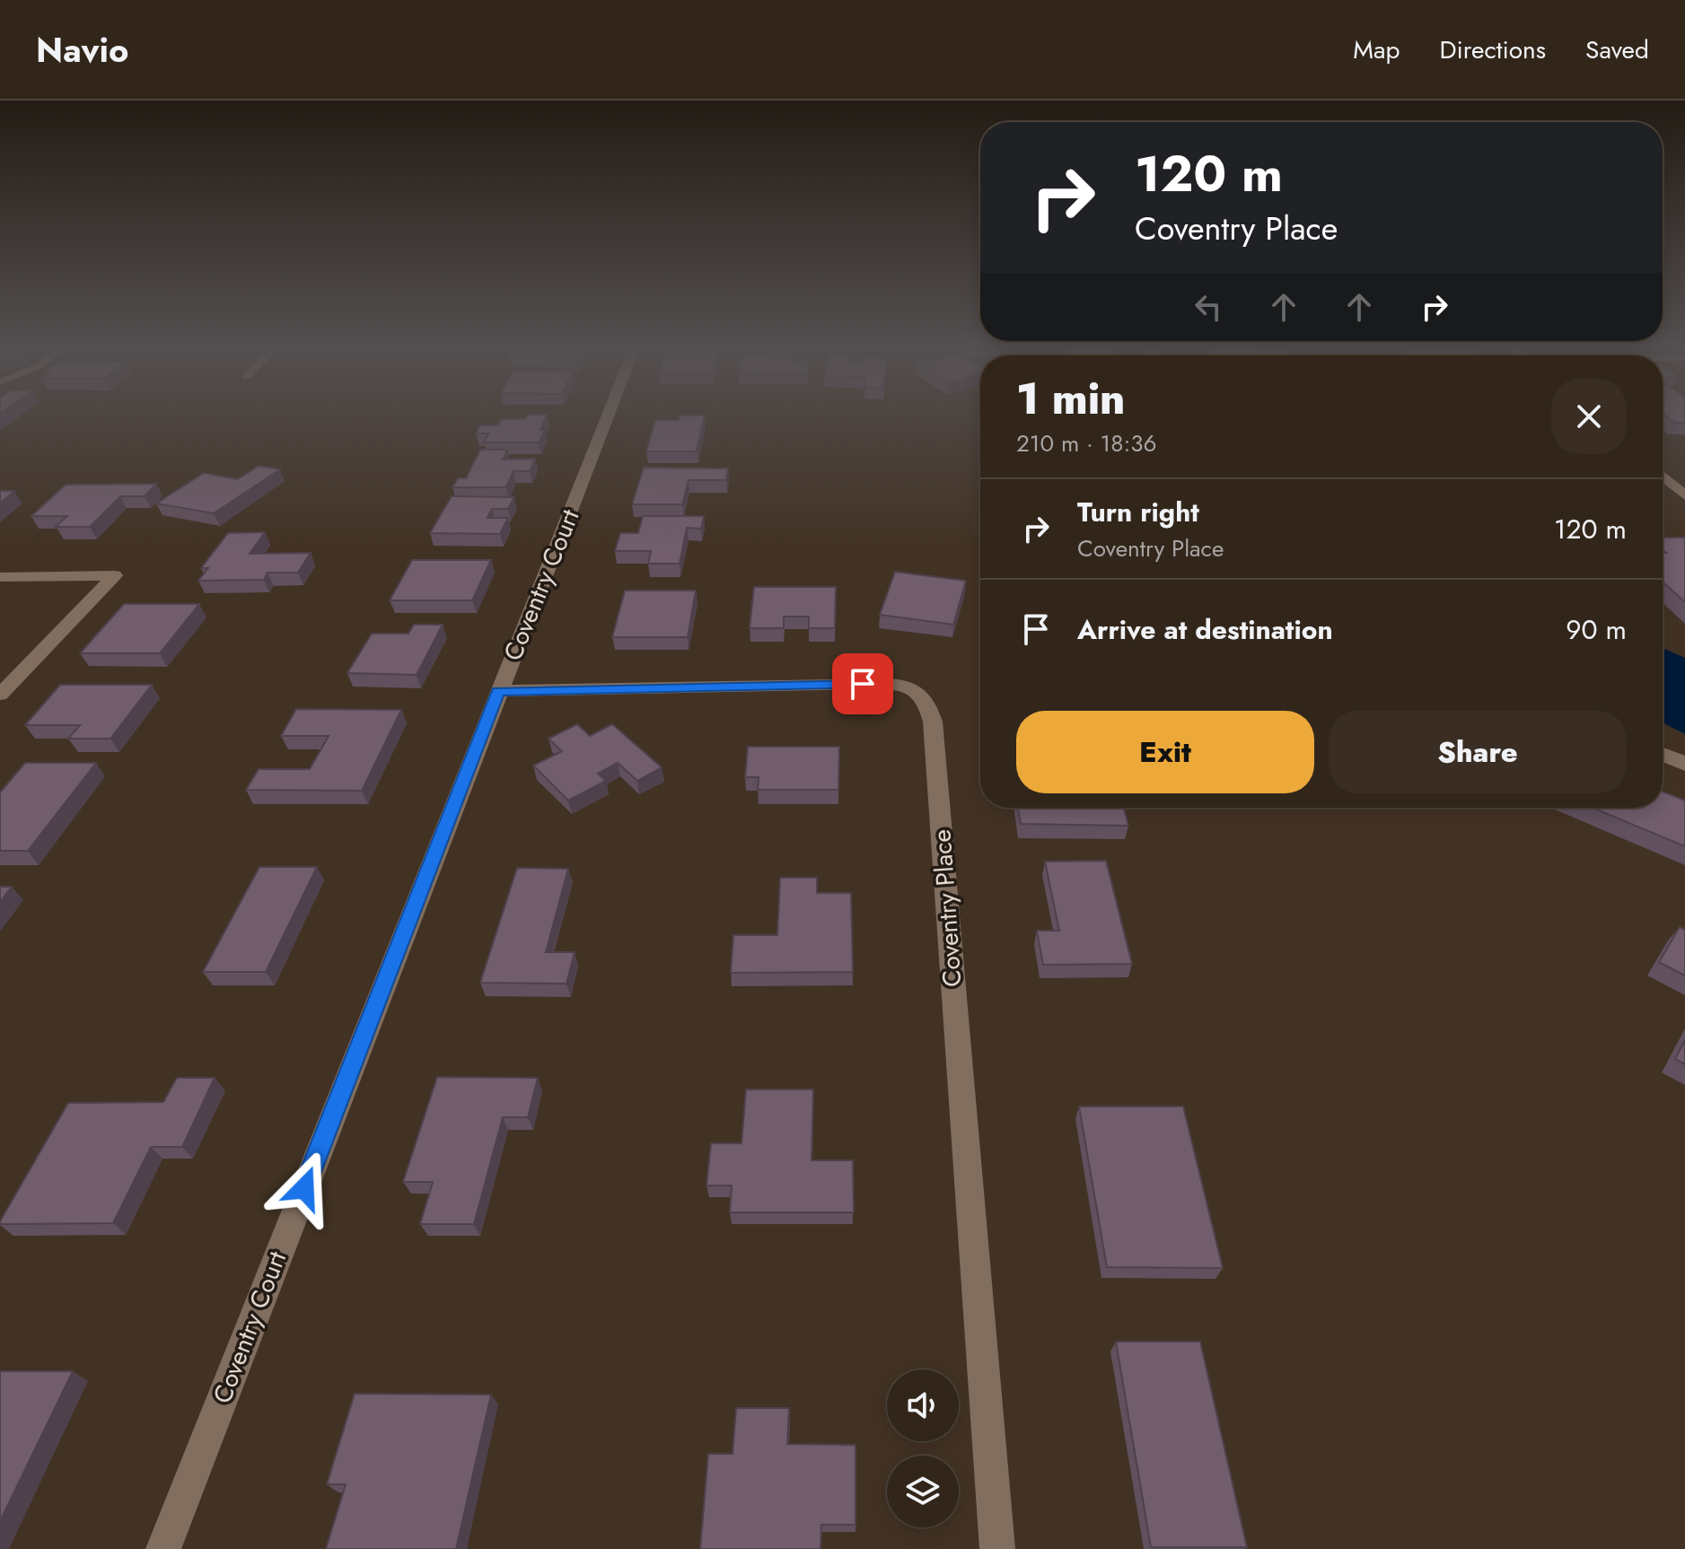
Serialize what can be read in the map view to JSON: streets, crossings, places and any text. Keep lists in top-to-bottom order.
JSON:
{
  "streets": {
    "street": ["Coventry Court", "Coventry Place"]
  },
  "crossings": [
    ["Coventry Court", "Coventry Place"]
  ],
  "page": {
    "header": "Navio",
    "nav": ["Map", "Directions", "Saved"],
    "turn": ["120 m", "Coventry Place"],
    "heading": ["1 min", "210 m · 18:36"],
    "list": [
      {
        "name": "Turn right",
        "note": "Coventry Place",
        "value": "120 m"
      },
      {
        "name": "Arrive at destination",
        "value": "90 m"
      }
    ],
    "buttons": ["Exit", "Share"]
  }
}
